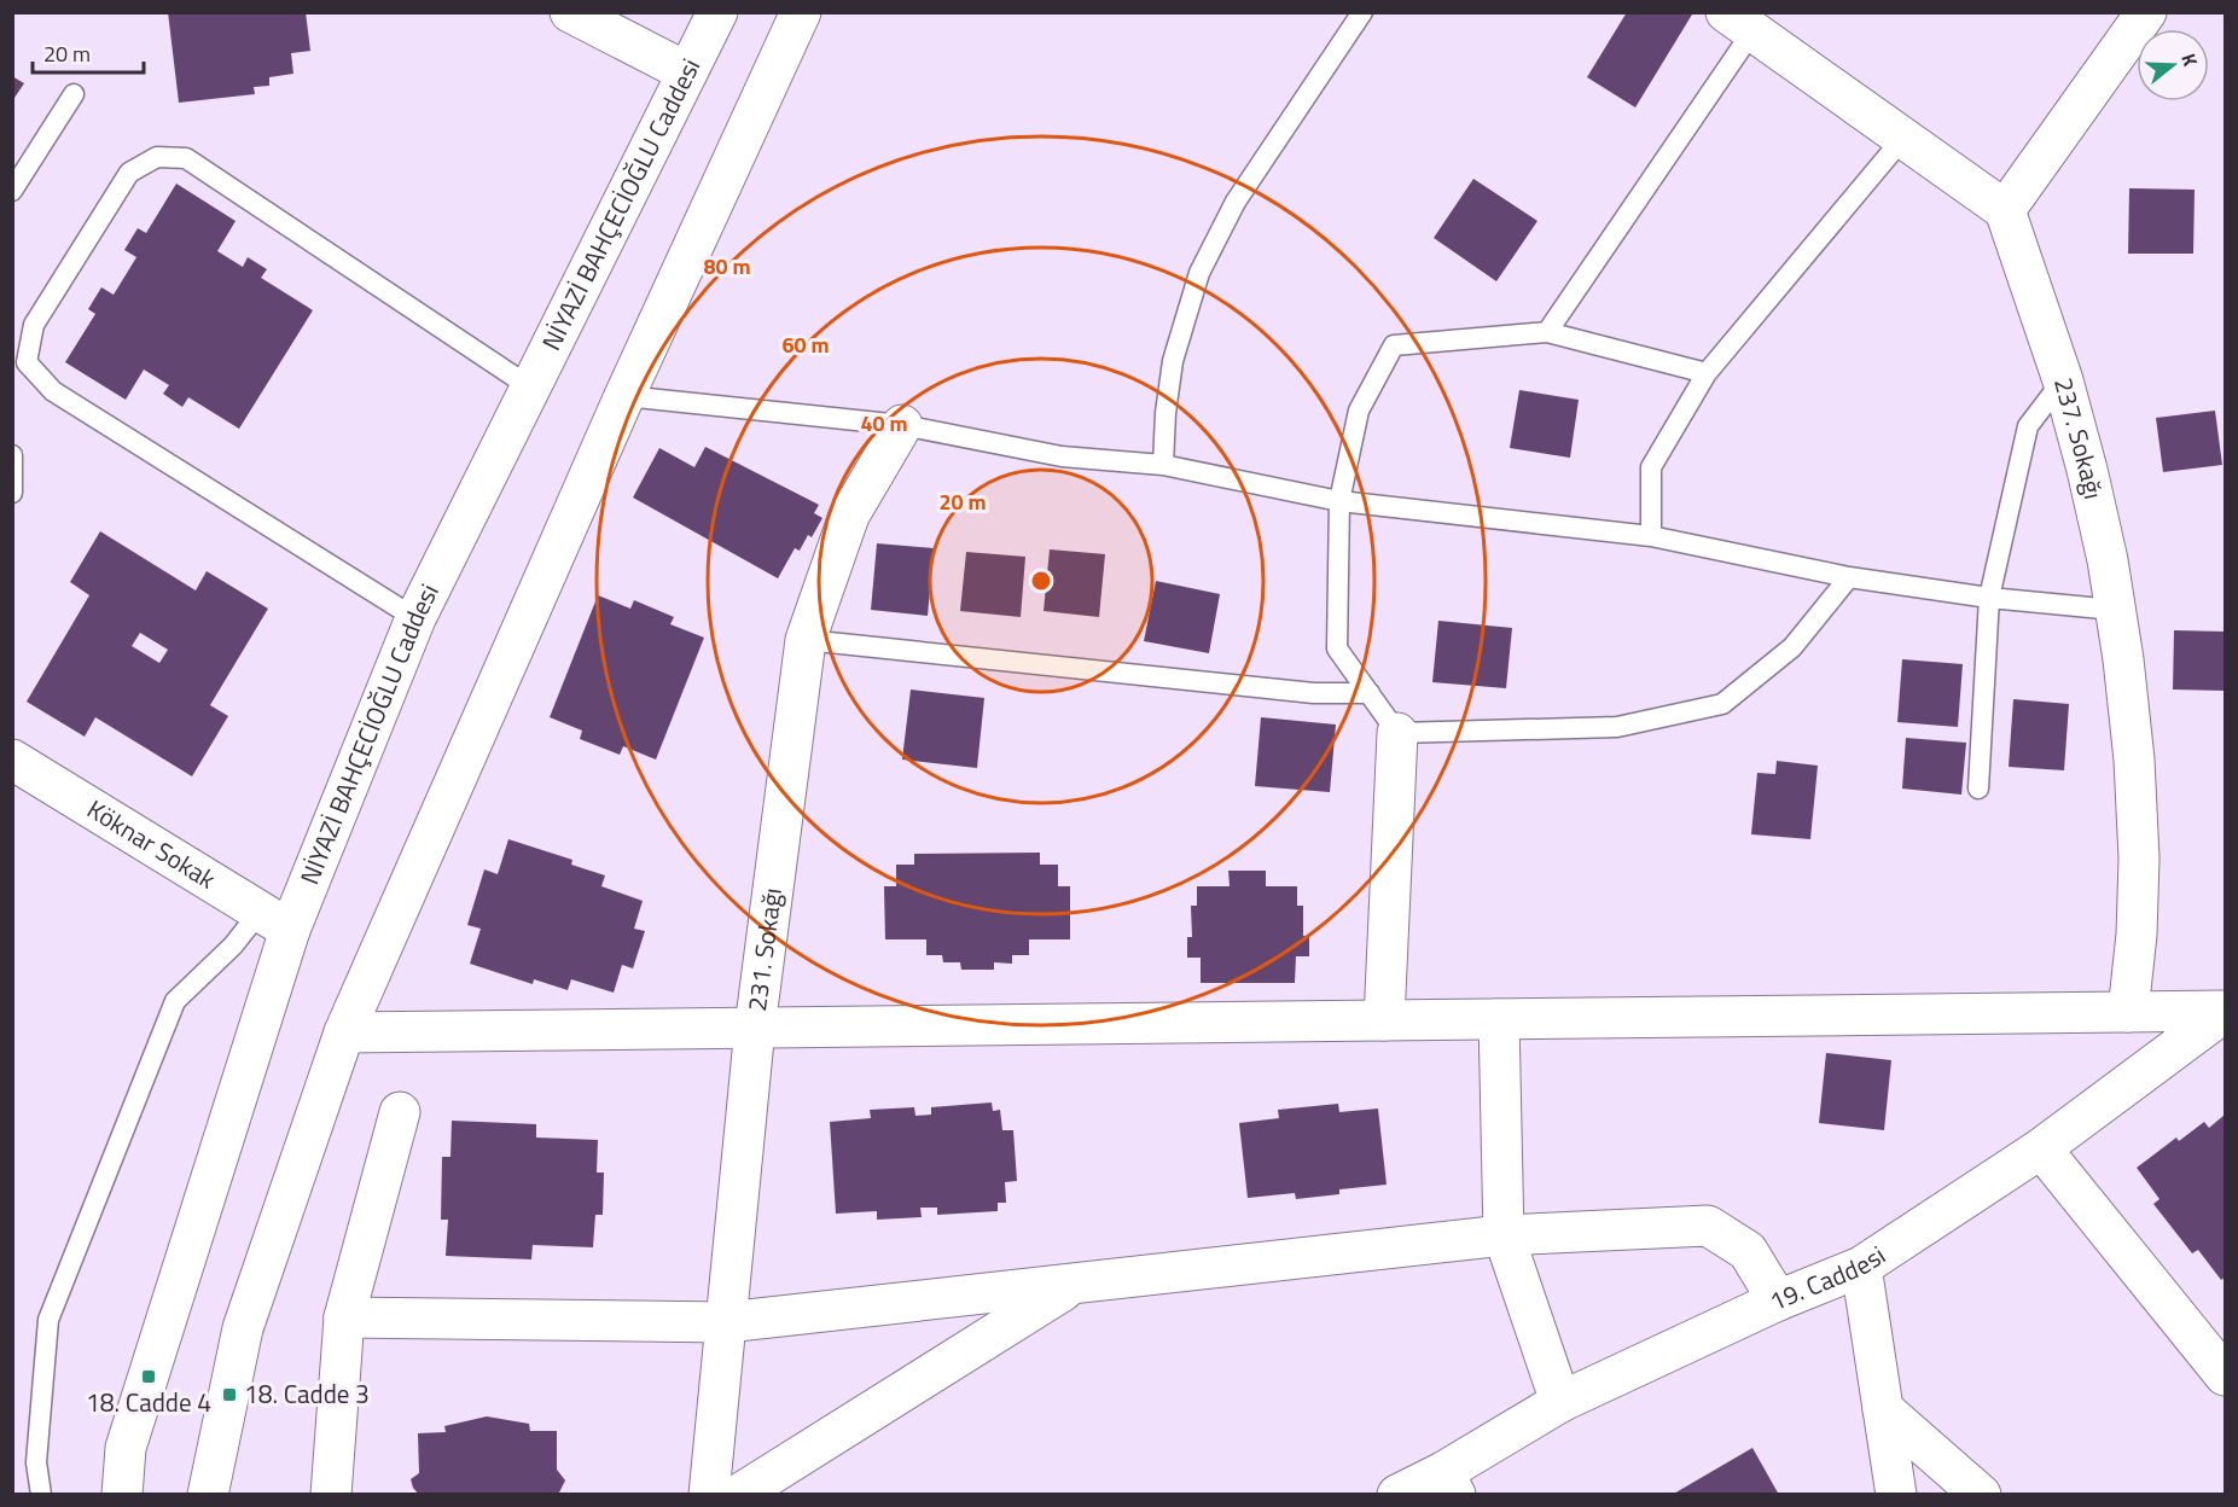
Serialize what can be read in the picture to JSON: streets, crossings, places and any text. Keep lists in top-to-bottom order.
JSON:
{
  "streets": {
    "street": [
      "NİYAZİ BAHÇECİOĞLU Caddesi",
      "237. Sokağı",
      "Köknar Sokak",
      "231. Sokağı",
      "19. Caddesi"
    ]
  },
  "crossings": [
    ["NİYAZİ BAHÇECİOĞLU Caddesi", "Köknar Sokak"]
  ],
  "places": {
    "transit": ["18. Cadde 4", "18. Cadde 3"]
  },
  "scale_bar": "20 m",
  "north": "right",
  "rings": [
    "80 m",
    "60 m",
    "40 m",
    "20 m"
  ]
}
